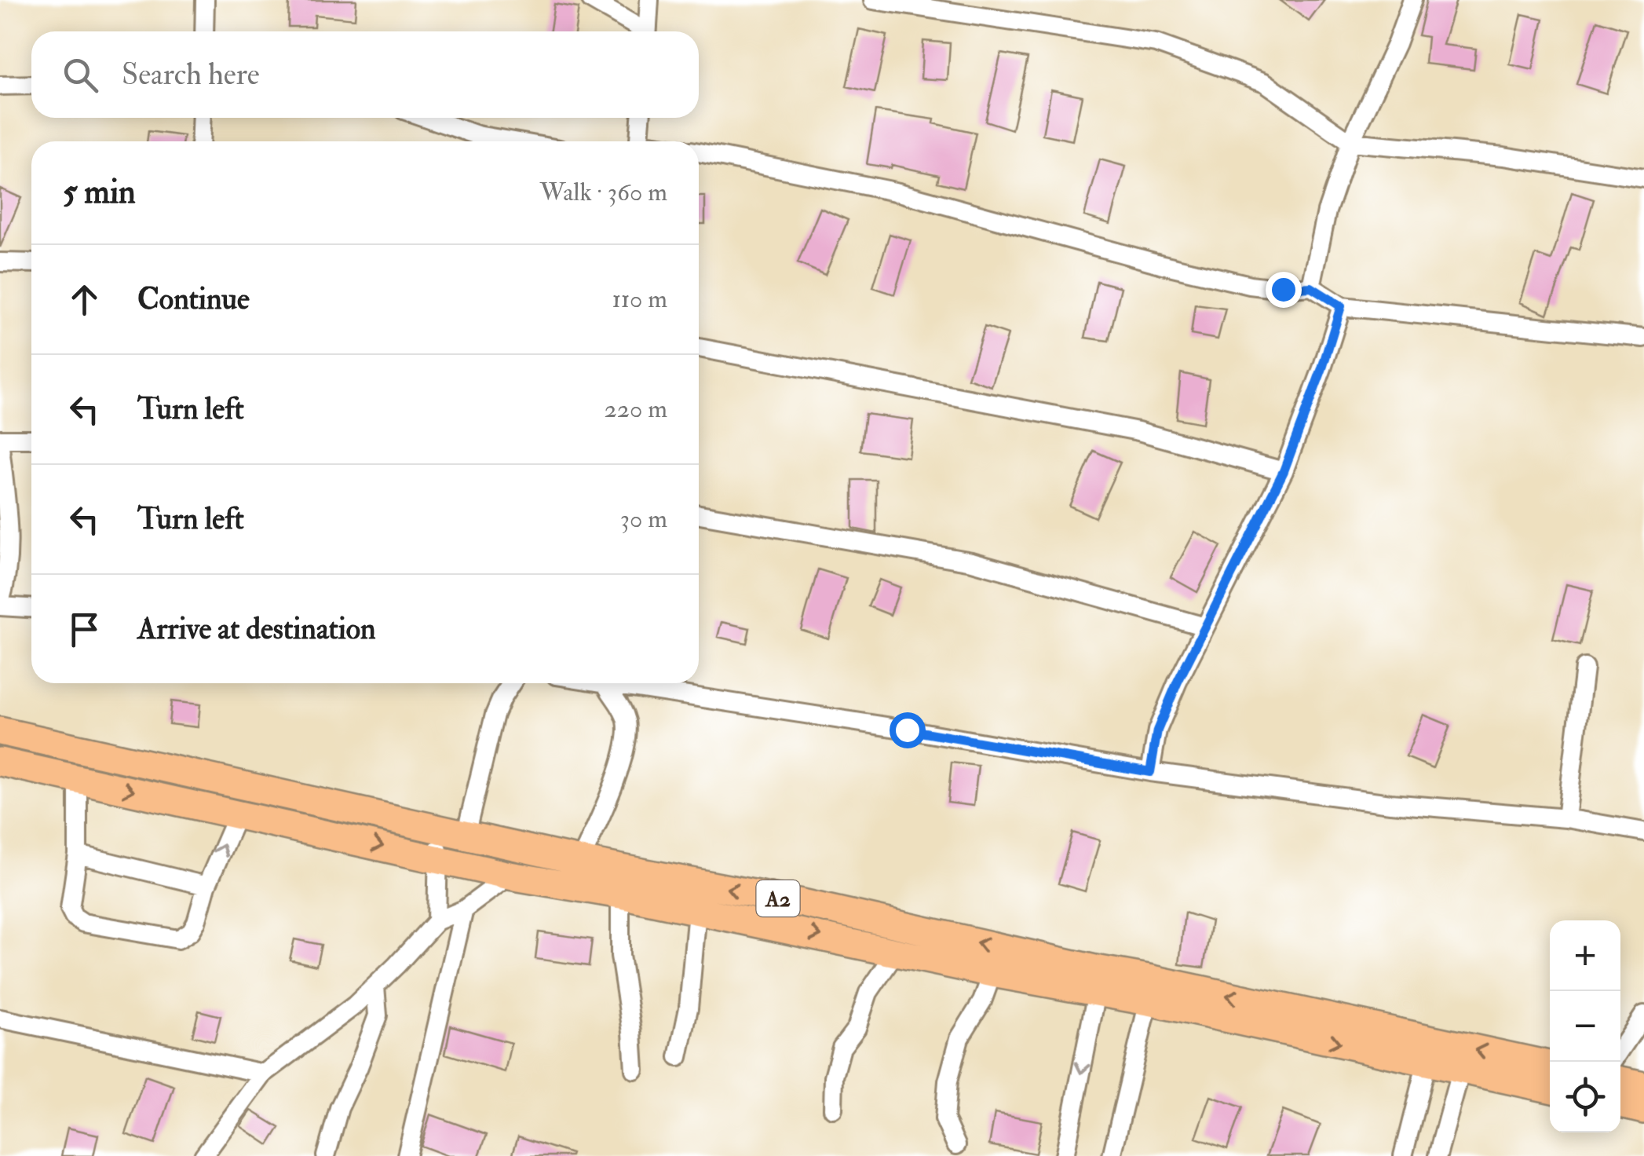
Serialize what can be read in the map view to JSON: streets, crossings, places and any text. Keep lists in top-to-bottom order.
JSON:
{
  "streets": {
    "highway": ["A2"]
  },
  "page": {
    "search": "Search here",
    "heading": ["5 min", "Walk · 360 m"],
    "list": [
      ["Continue", "110 m"],
      ["Turn left", "220 m"],
      ["Turn left", "30 m"],
      "Arrive at destination"
    ],
    "map_buttons": ["+", "−"]
  }
}
